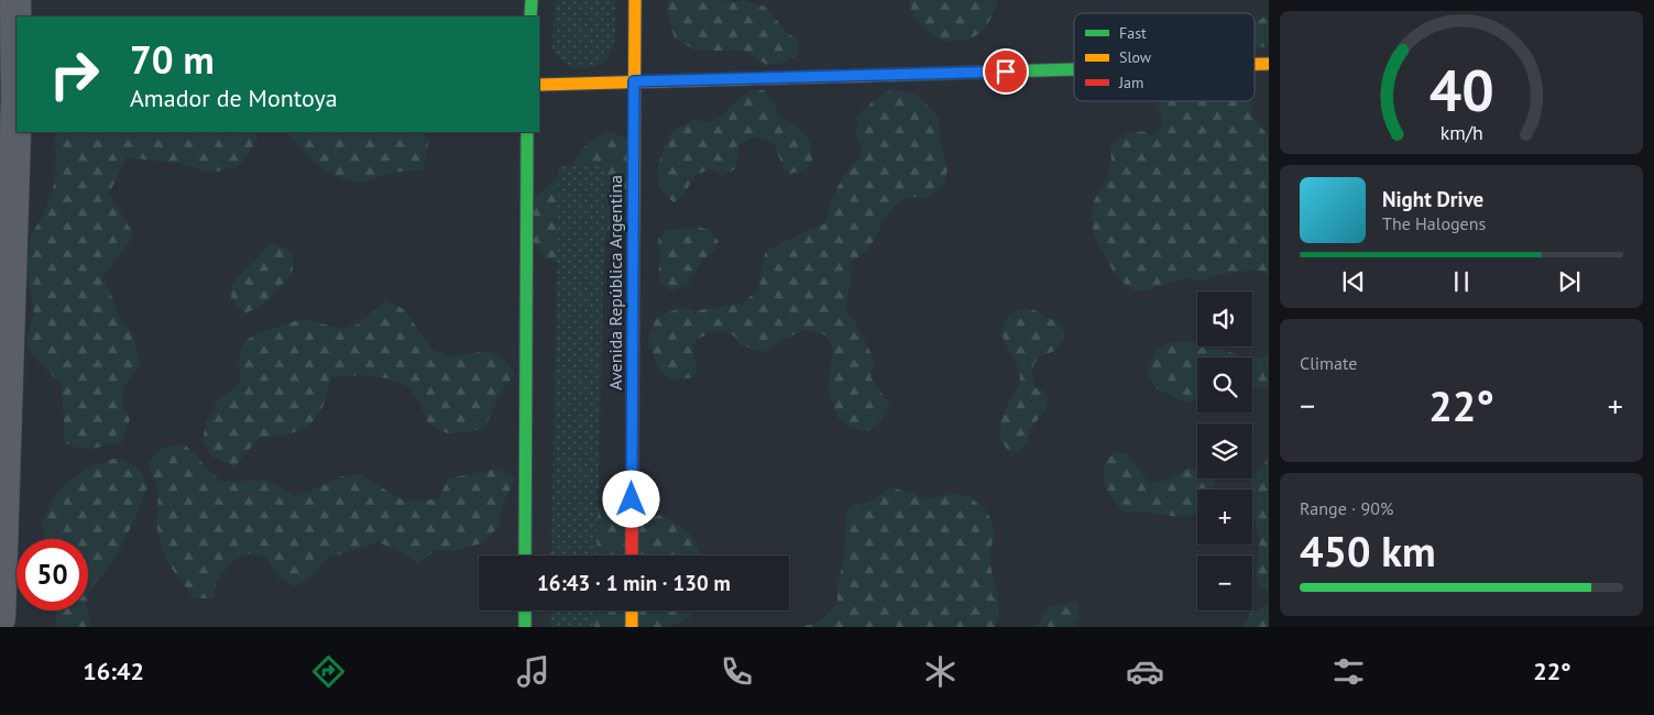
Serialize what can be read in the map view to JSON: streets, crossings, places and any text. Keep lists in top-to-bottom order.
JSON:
{
  "streets": {
    "main road": ["Avenida República Argentina"]
  },
  "legend": ["Fast", "Slow", "Jam"],
  "page": {
    "turn": ["70 m", "Amador de Montoya"],
    "song": ["Night Drive", "The Halogens"],
    "map_buttons": ["+", "−"],
    "tile": [
      "Climate",
      ["Range · 90%", "450 km"]
    ],
    "heat": ["−", "22°", "+"],
    "limit": "50",
    "trip": "16:43 · 1 min · 130 m",
    "tabs": ["16:42", "22°"],
    "gauge": ["40", "km/h"]
  }
}
